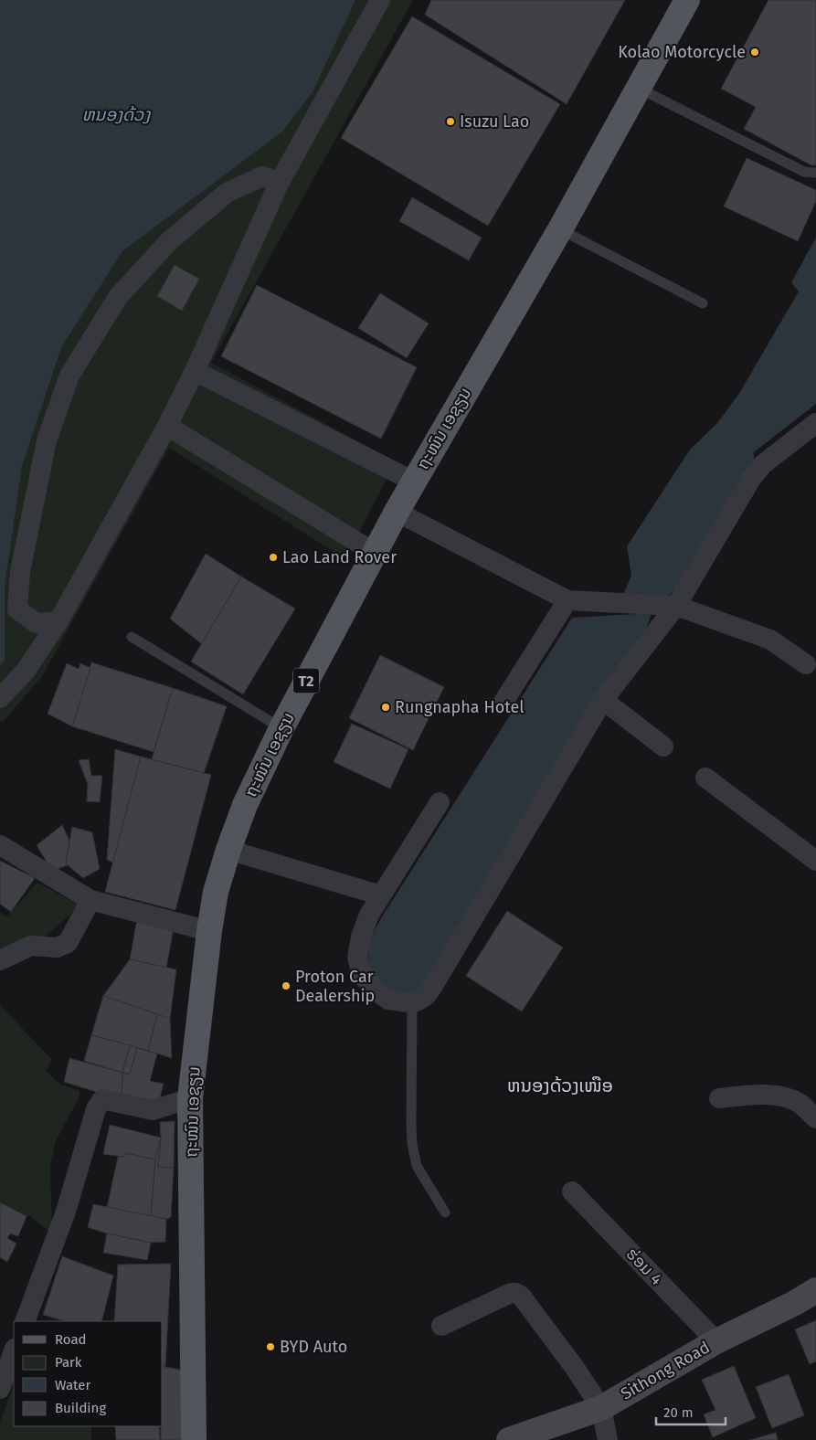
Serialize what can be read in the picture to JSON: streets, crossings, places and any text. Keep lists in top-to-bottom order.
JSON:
{
  "streets": {
    "main road": ["ຖະໜົນ ເອຊຽນ", "T2", "Sithong Road"],
    "street": ["ຮ່ອມ 4"]
  },
  "crossings": [
    ["ຮ່ອມ 4", "Sithong Road"]
  ],
  "districts": ["ຫນອງດ້ວງເໜືອ"],
  "water": ["ຫນອງດ້ວງ"],
  "places": [
    "Kolao Motorcycle",
    "Isuzu Lao",
    "Lao Land Rover",
    "Rungnapha Hotel",
    "Proton Car Dealership",
    "BYD Auto"
  ],
  "legend": [
    "Road",
    "Park",
    "Water",
    "Building"
  ],
  "scale_bar": "20 m"
}
